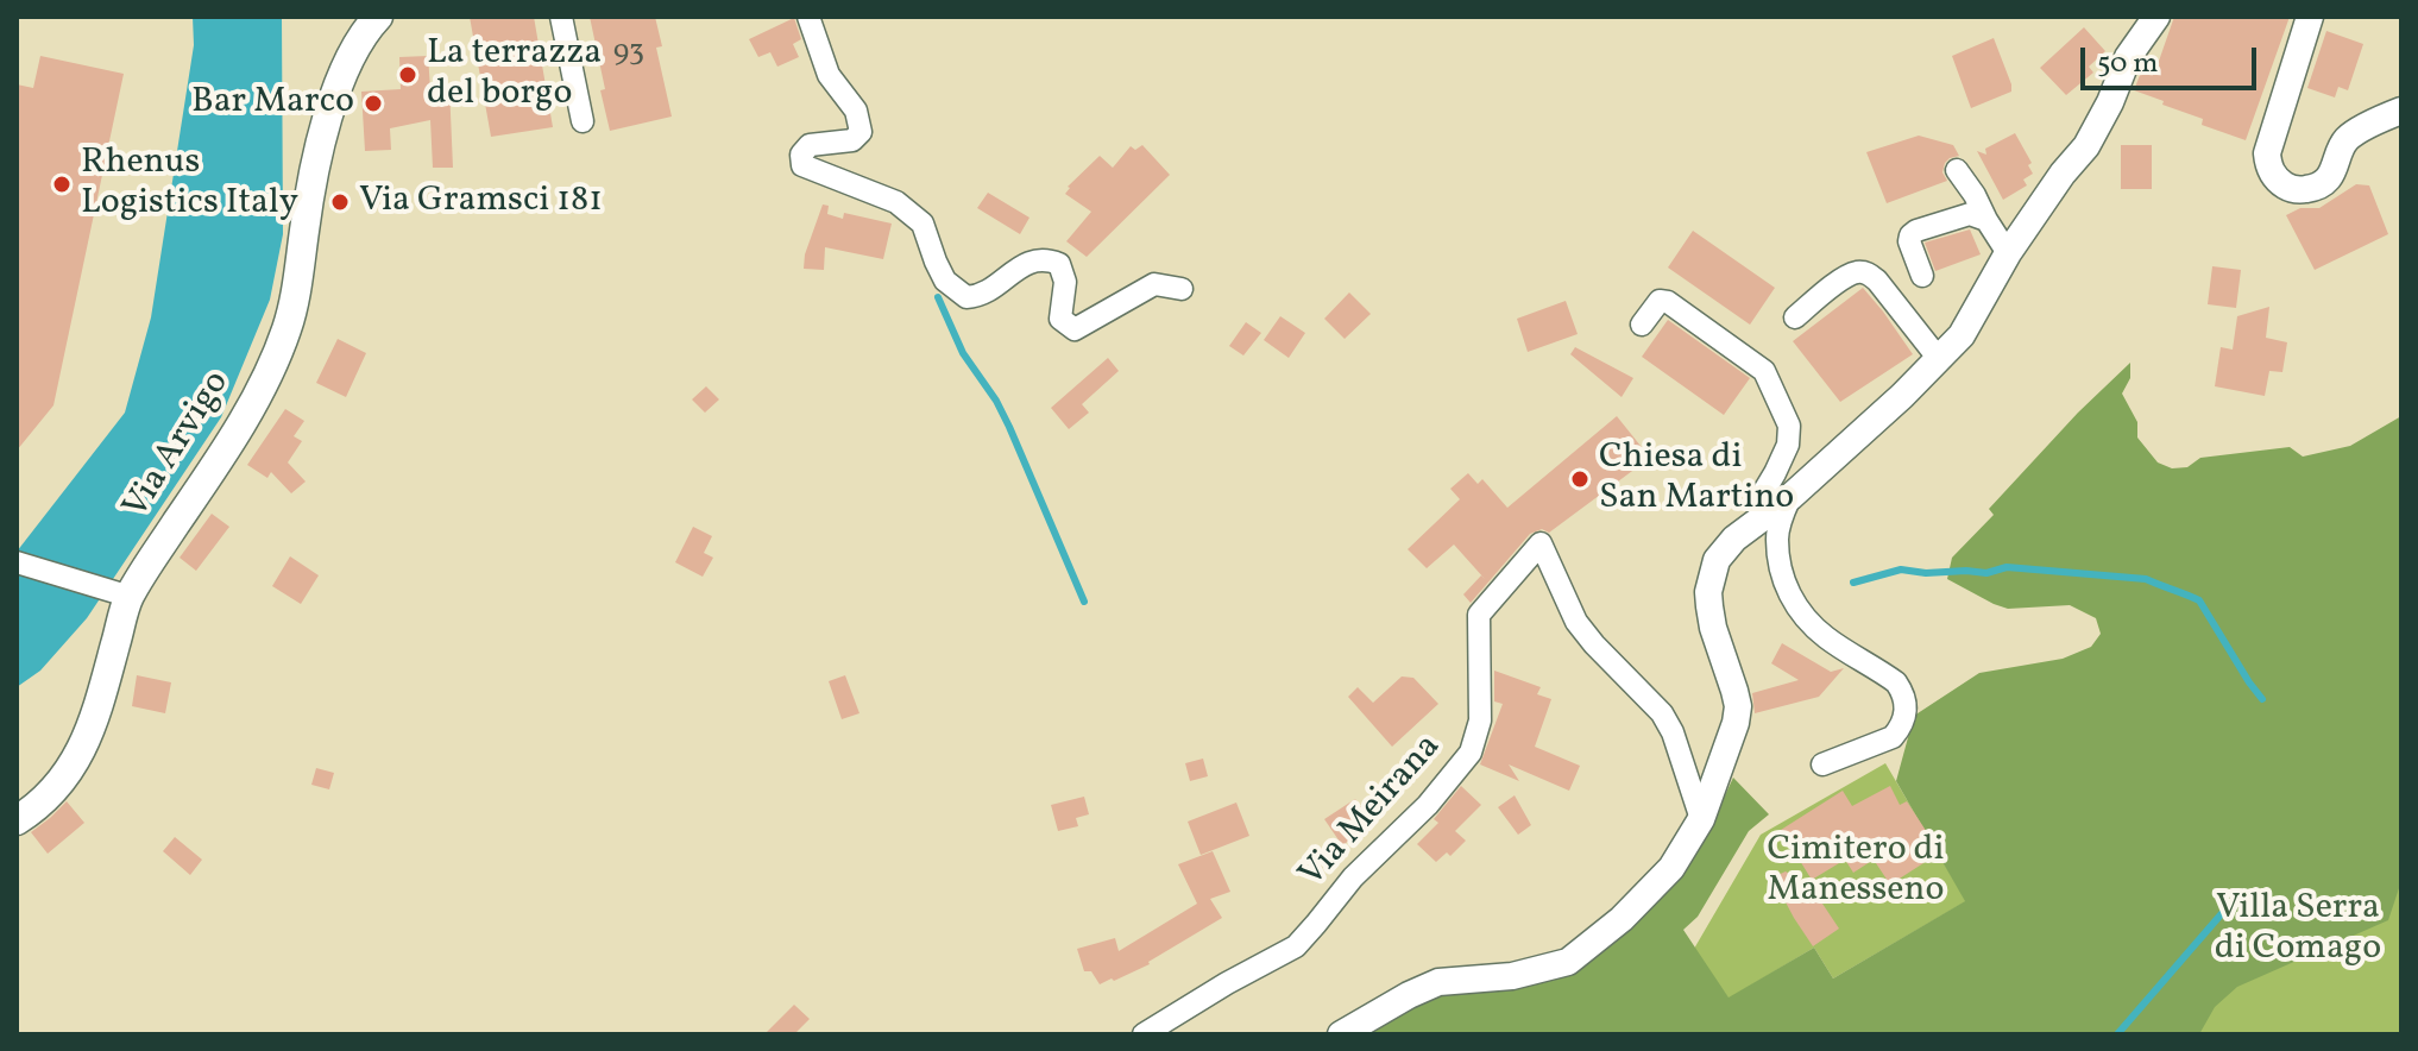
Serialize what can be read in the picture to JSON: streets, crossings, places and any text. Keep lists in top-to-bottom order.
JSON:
{
  "streets": {
    "main road": ["Via Arvigo"],
    "street": ["Via Meirana"]
  },
  "parks": ["Cimitero di Manesseno", "Villa Serra di Comago"],
  "places": [
    "La terrazza del borgo",
    "Bar Marco",
    "Rhenus Logistics Italy",
    "Via Gramsci 181",
    "Chiesa di San Martino"
  ],
  "house_numbers": ["93"],
  "scale_bar": "50 m"
}
